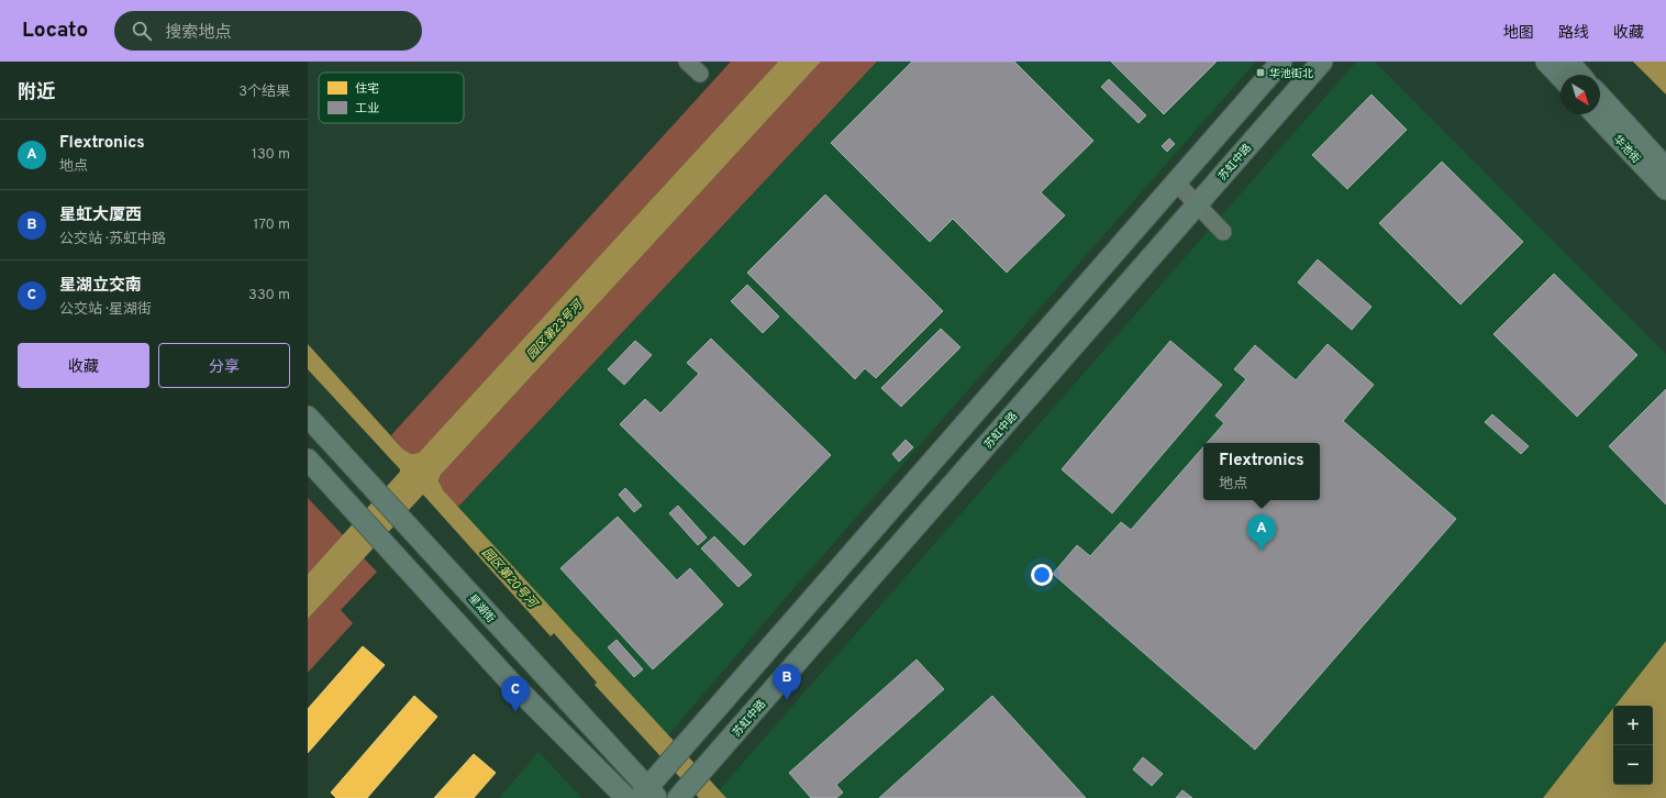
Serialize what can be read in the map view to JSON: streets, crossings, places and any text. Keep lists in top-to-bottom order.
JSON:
{
  "streets": {
    "main road": ["华池街", "苏虹中路", "星湖街"]
  },
  "water": ["园区第23号河", "园区第20号河"],
  "places": {
    "transit": ["华池街北"]
  },
  "legend": ["住宅", "工业"],
  "north": "bottom right",
  "page": {
    "header": "Locato",
    "search": "搜索地点",
    "nav": ["地图", "路线", "收藏"],
    "heading": ["附近", "3个结果"],
    "list": [
      {
        "mark": "A",
        "name": "Flextronics",
        "note": "地点",
        "value": "130 m"
      },
      {
        "mark": "B",
        "name": "星虹大厦西",
        "note": "公交站 · 苏虹中路",
        "value": "170 m"
      },
      {
        "mark": "C",
        "name": "星湖立交南",
        "note": "公交站 · 星湖街",
        "value": "330 m"
      }
    ],
    "buttons": ["收藏", "分享"],
    "popup": ["Flextronics", "地点"],
    "pins": ["A", "B", "C"],
    "map_buttons": ["+", "−"]
  }
}
